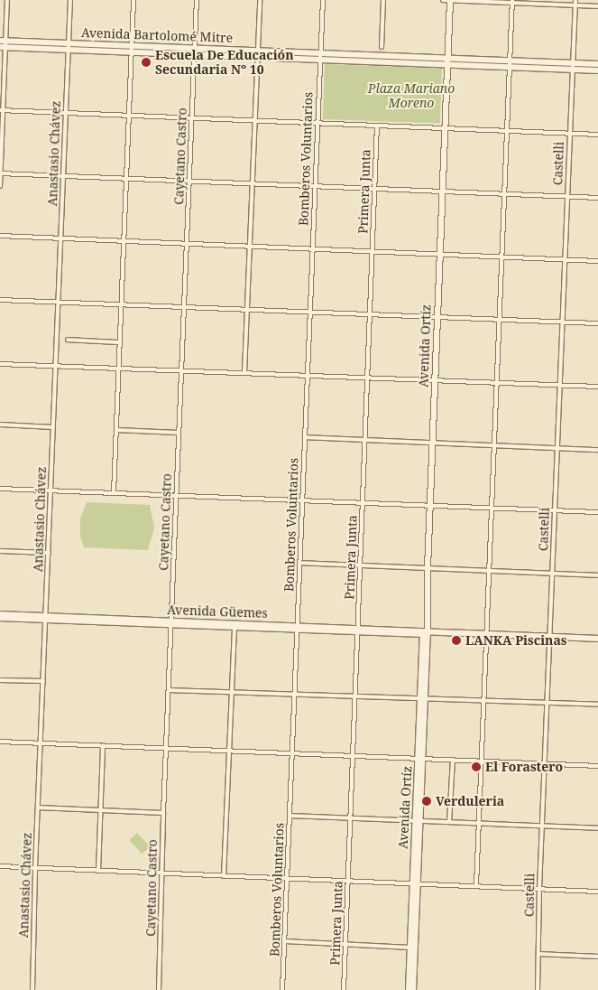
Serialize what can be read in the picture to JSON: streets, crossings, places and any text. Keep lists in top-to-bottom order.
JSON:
{
  "streets": {
    "main road": ["Avenida Bartolomé Mitre", "Avenida Ortíz", "Avenida Güemes"],
    "street": [
      "Anastasio Chávez",
      "Cayetano Castro",
      "Bomberos Voluntarios",
      "Castelli",
      "Primera Junta"
    ]
  },
  "crossings": [
    ["Avenida Bartolomé Mitre", "Anastasio Chávez"],
    ["Avenida Bartolomé Mitre", "Cayetano Castro"],
    ["Avenida Bartolomé Mitre", "Bomberos Voluntarios"],
    ["Avenida Bartolomé Mitre", "Avenida Ortíz"],
    ["Anastasio Chávez", "Avenida Güemes"],
    ["Cayetano Castro", "Avenida Güemes"],
    ["Bomberos Voluntarios", "Avenida Güemes"],
    ["Castelli", "Avenida Güemes"],
    ["Primera Junta", "Avenida Güemes"],
    ["Avenida Ortíz", "Avenida Güemes"]
  ],
  "parks": ["Plaza Mariano Moreno"],
  "places": [
    "Escuela De Educación Secundaria Nº 10",
    "LANKA Piscinas",
    "El Forastero",
    "Verduleria"
  ]
}
